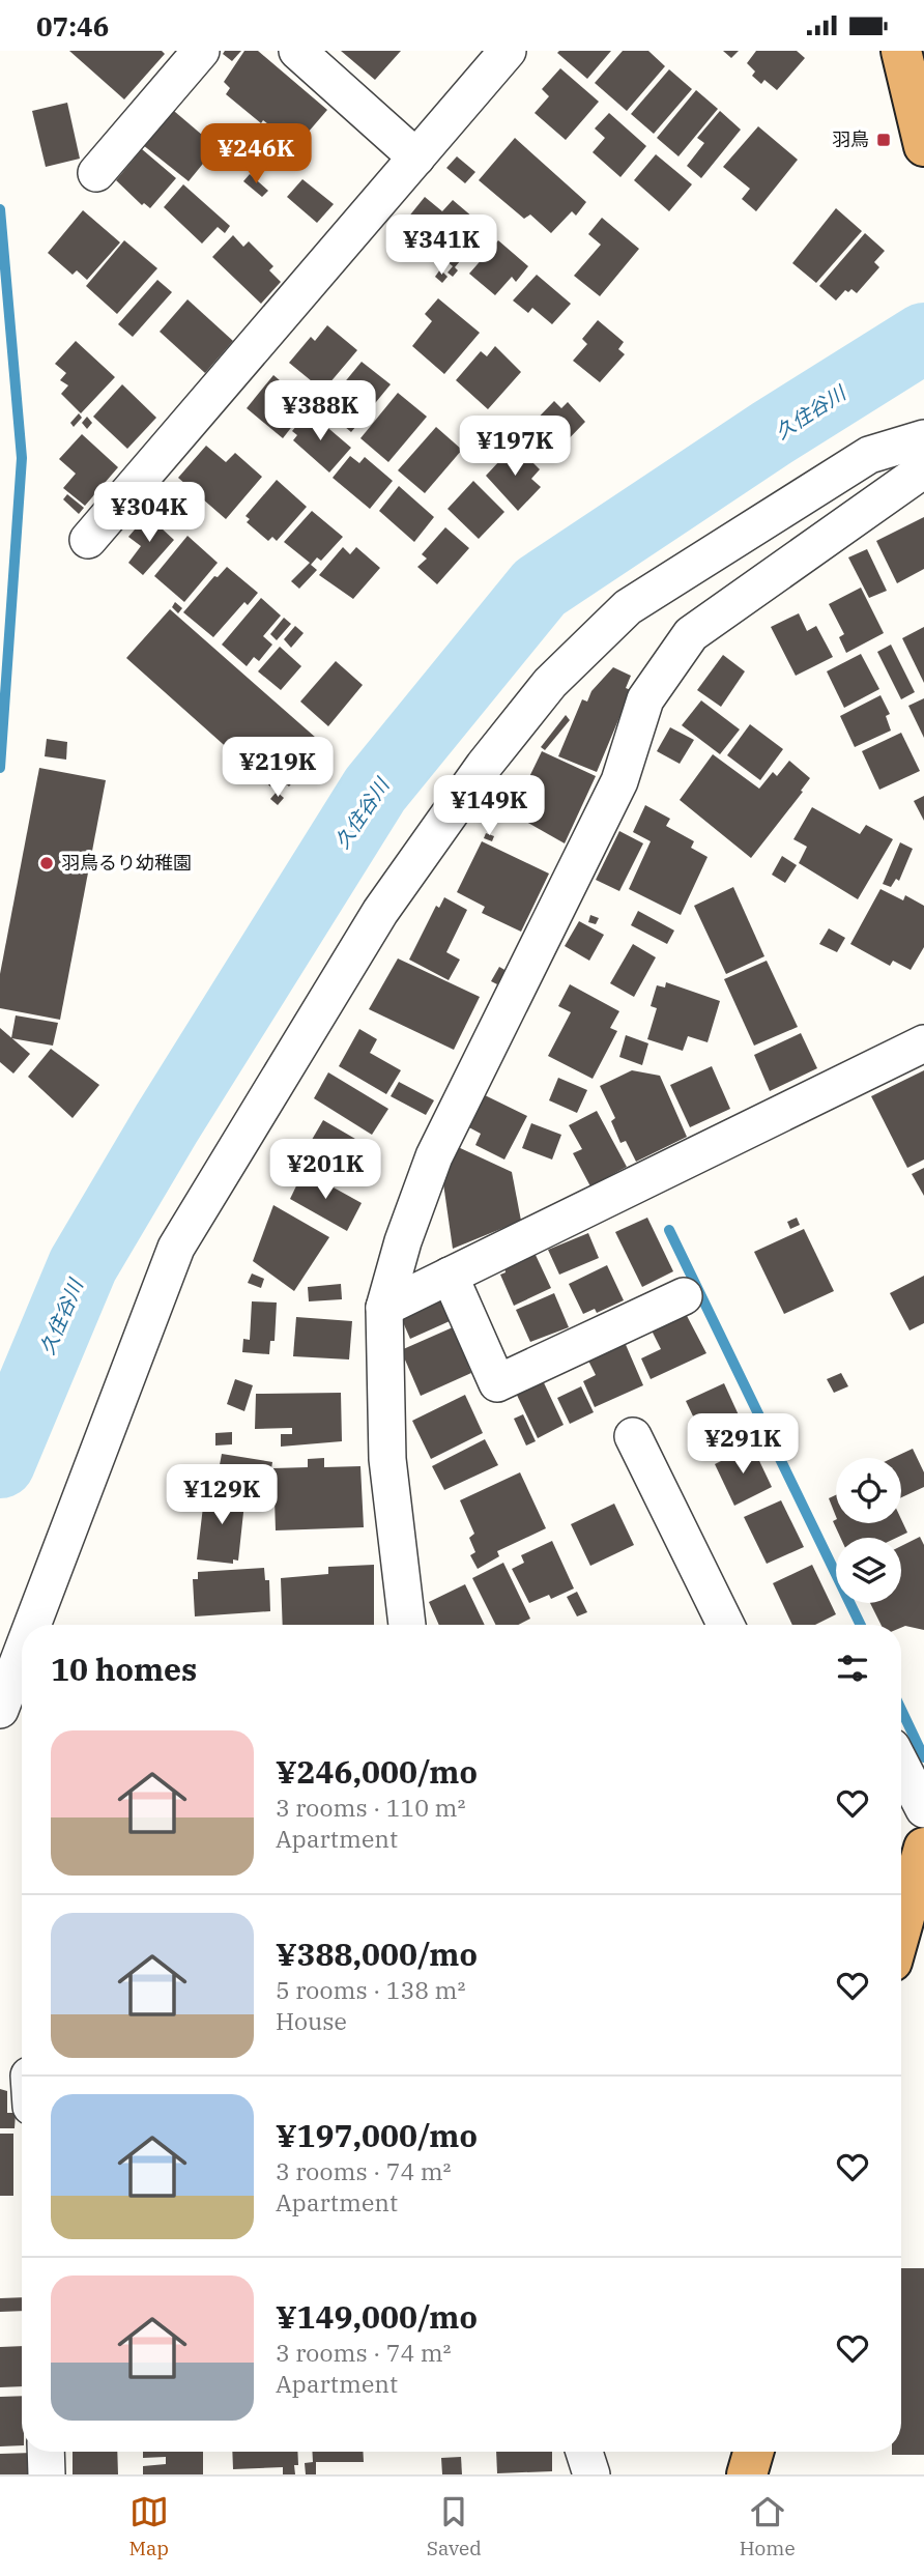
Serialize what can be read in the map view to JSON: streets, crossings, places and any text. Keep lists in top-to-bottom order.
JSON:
{
  "water": ["久住谷川"],
  "places": {
    "transit": ["羽鳥"],
    "other": ["羽鳥るり幼稚園"]
  },
  "page": {
    "status": "07:46",
    "price": [
      "¥246K",
      "¥341K",
      "¥388K",
      "¥197K",
      "¥304K",
      "¥219K",
      "¥149K",
      "¥201K",
      "¥291K",
      "¥129K"
    ],
    "heading": "10 homes",
    "list": [
      {
        "name": "¥246,000/mo",
        "note": "3 rooms · 110 m² · Apartment"
      },
      {
        "name": "¥388,000/mo",
        "note": "5 rooms · 138 m² · House"
      },
      {
        "name": "¥197,000/mo",
        "note": "3 rooms · 74 m² · Apartment"
      },
      {
        "name": "¥149,000/mo",
        "note": "3 rooms · 74 m² · Apartment"
      }
    ],
    "tabs": ["Map", "Saved", "Home"]
  }
}
